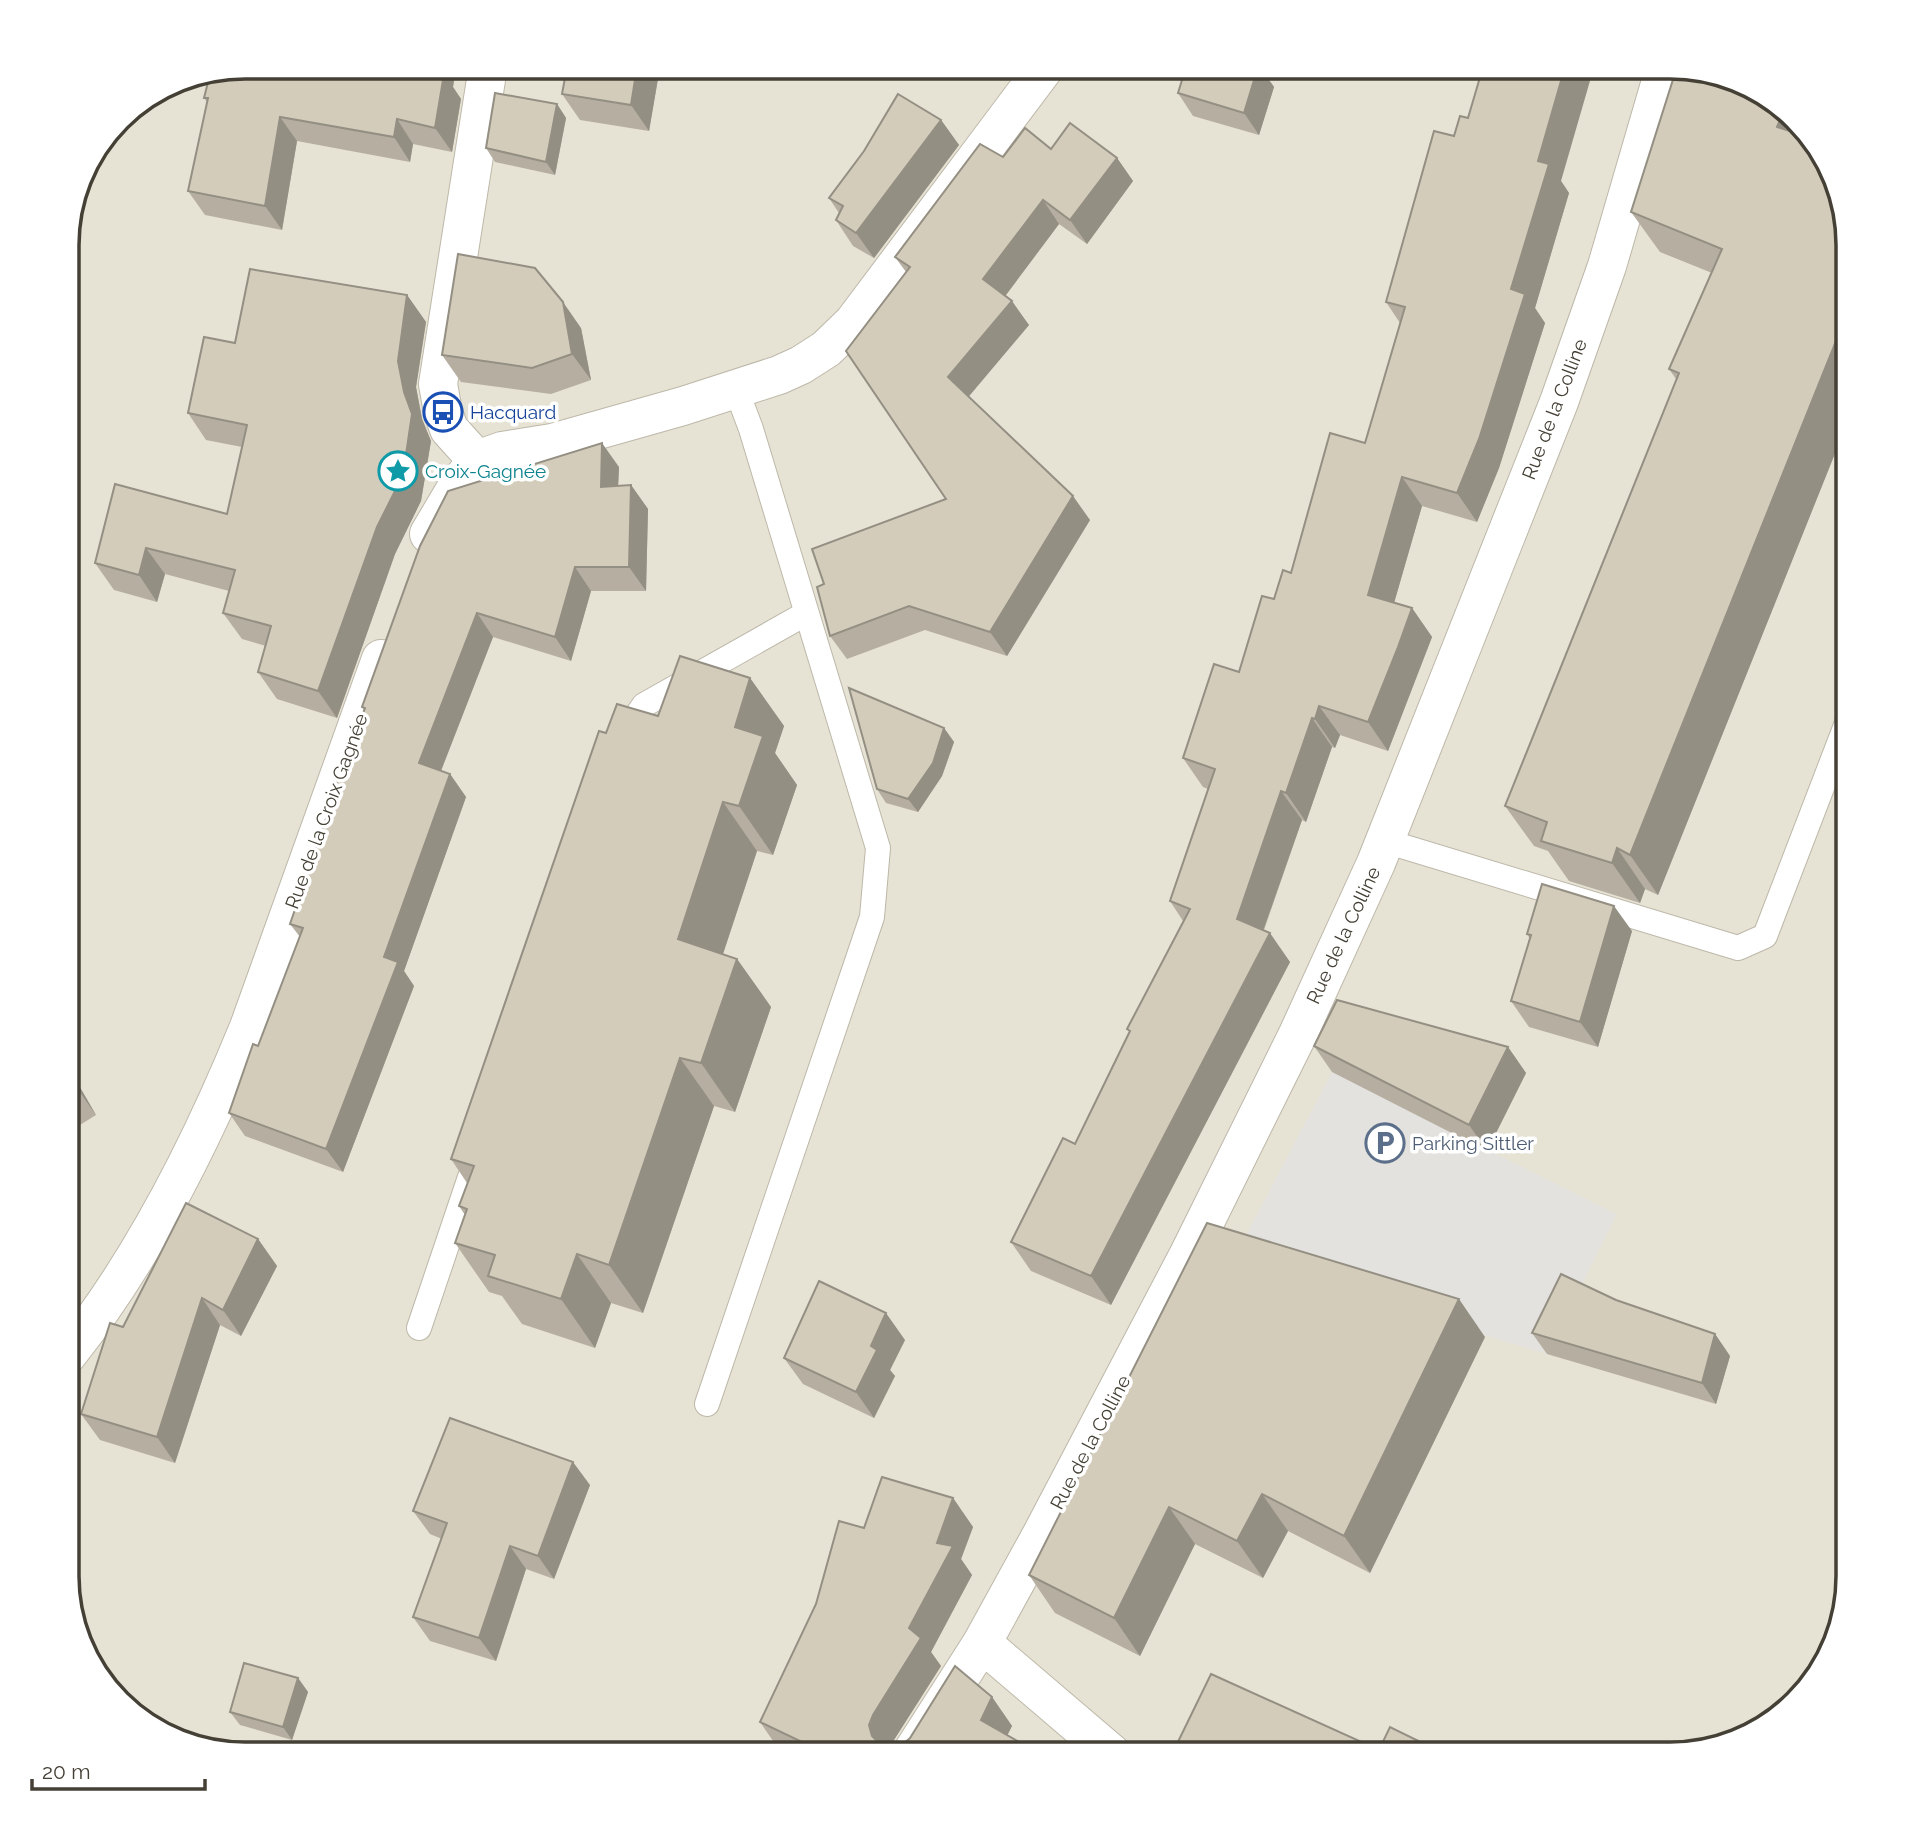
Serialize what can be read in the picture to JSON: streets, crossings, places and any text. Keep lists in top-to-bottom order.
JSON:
{
  "streets": {
    "street": ["Rue de la Colline", "Rue de la Croix Gagnée"]
  },
  "places": {
    "bus stop": ["Hacquard"],
    "place": ["Croix-Gagnée"],
    "parking": ["Parking Sittler"]
  },
  "scale_bar": "20 m"
}
